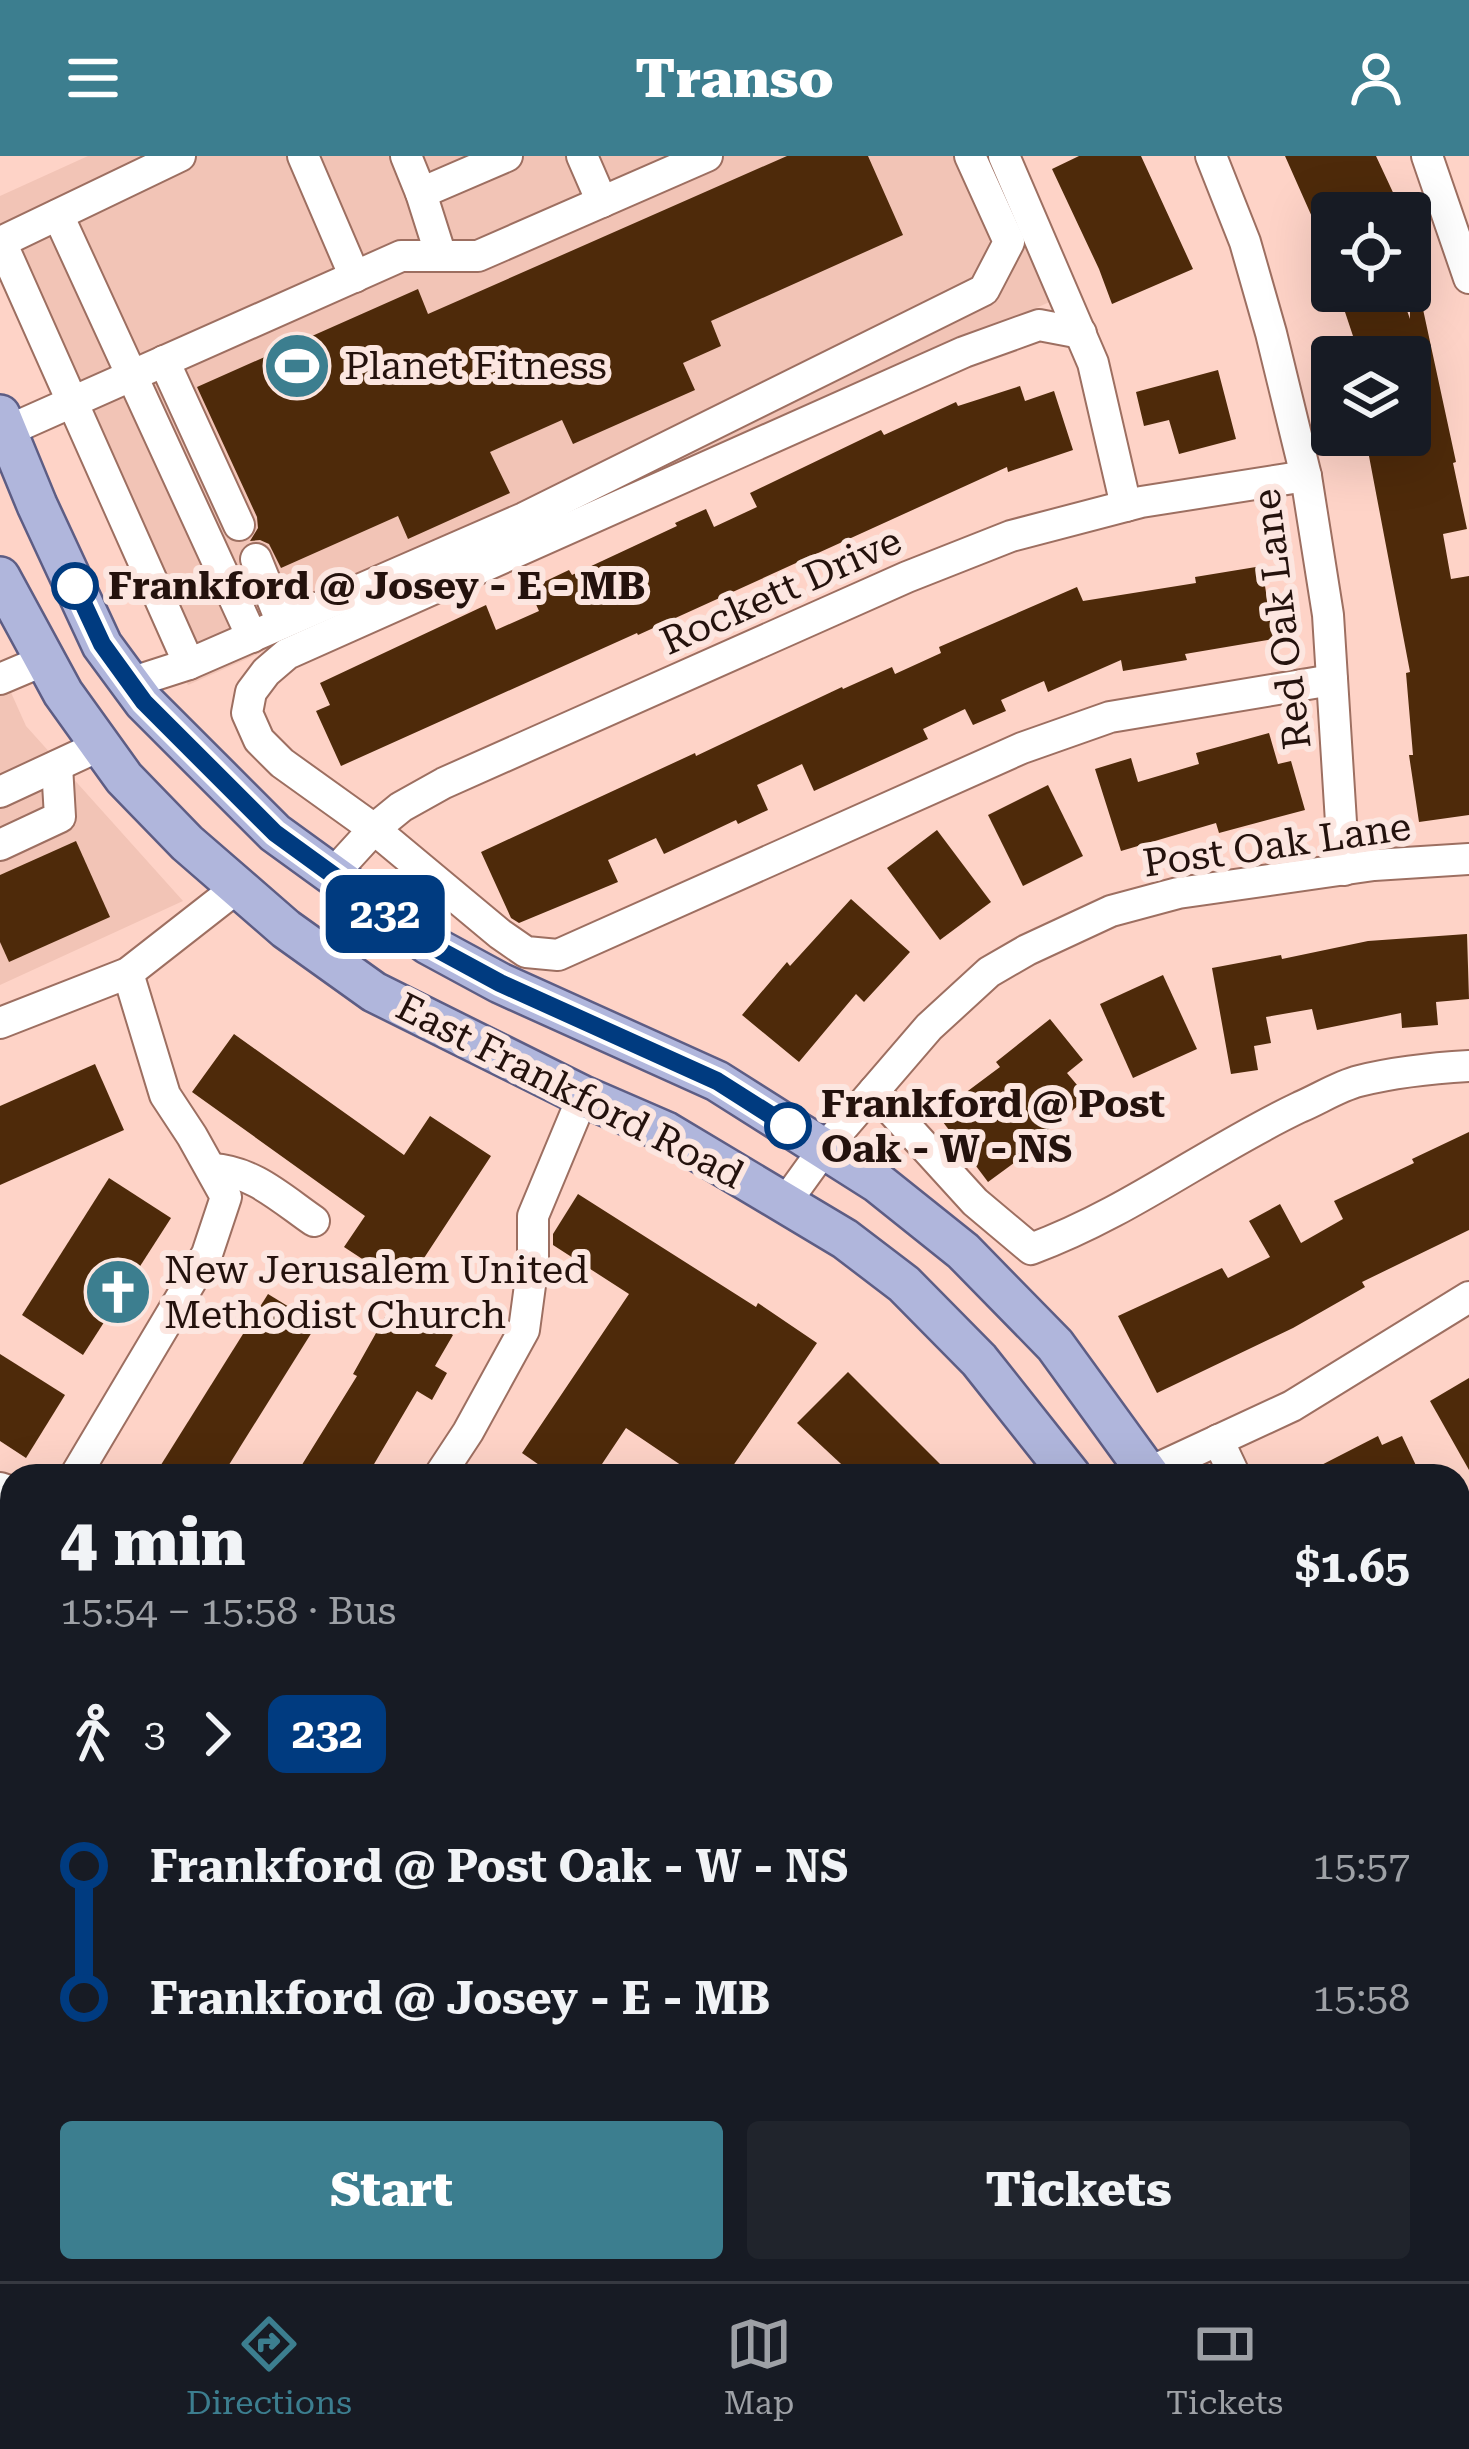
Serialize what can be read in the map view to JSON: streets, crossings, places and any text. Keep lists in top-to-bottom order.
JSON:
{
  "streets": {
    "main road": ["East Frankford Road"],
    "street": ["Rockett Drive", "Red Oak Lane", "Post Oak Lane"]
  },
  "crossings": [
    ["Rockett Drive", "Red Oak Lane"],
    ["Rockett Drive", "East Frankford Road"],
    ["Red Oak Lane", "Post Oak Lane"],
    ["Post Oak Lane", "East Frankford Road"]
  ],
  "places": {
    "sports": ["Planet Fitness"],
    "other": ["Frankford @ Josey - E - MB", "Frankford @ Post Oak - W - NS"],
    "church": ["New Jerusalem United Methodist Church"]
  },
  "lines": ["bus line 232"],
  "page": {
    "header": "Transo",
    "on_map": "232",
    "heading": ["4 min", "15:54 – 15:58 · Bus", "$1.65"],
    "legs": ["3", "232"],
    "list": [
      {
        "name": "Frankford @ Post Oak - W - NS",
        "value": "15:57"
      },
      {
        "name": "Frankford @ Josey - E - MB",
        "value": "15:58"
      }
    ],
    "buttons": ["Start", "Tickets"],
    "tabs": ["Directions", "Map", "Tickets"]
  }
}
